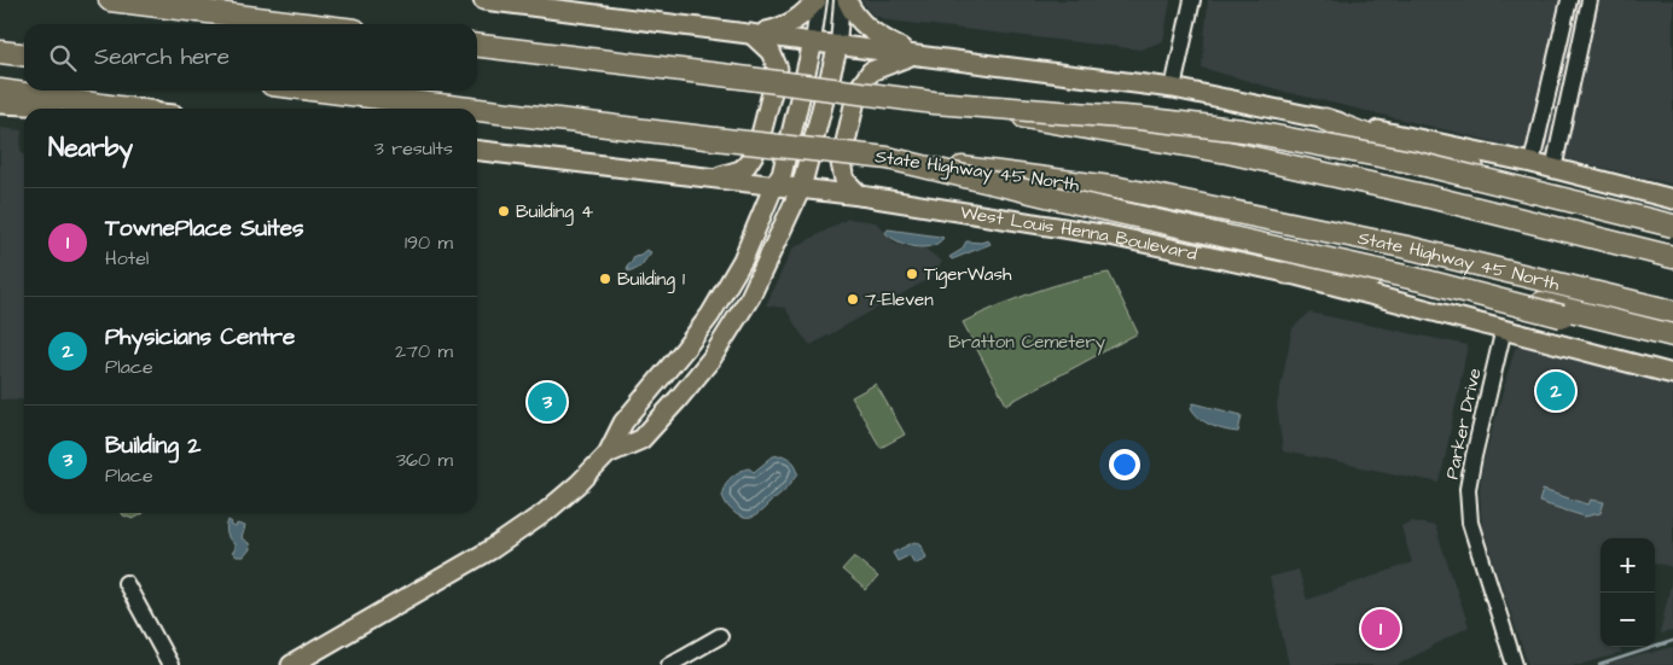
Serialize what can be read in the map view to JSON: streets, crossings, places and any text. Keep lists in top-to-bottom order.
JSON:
{
  "streets": {
    "highway": ["State Highway 45 North"],
    "main road": ["West Louis Henna Boulevard"],
    "street": ["Parker Drive"]
  },
  "crossings": [
    ["West Louis Henna Boulevard", "Parker Drive"]
  ],
  "parks": ["Bratton Cemetery"],
  "places": [
    "Building 4",
    "TigerWash",
    "Building 1",
    "7-Eleven"
  ],
  "page": {
    "search": "Search here",
    "heading": ["Nearby", "3 results"],
    "list": [
      {
        "mark": "1",
        "name": "TownePlace Suites",
        "note": "Hotel",
        "value": "190 m"
      },
      {
        "mark": "2",
        "name": "Physicians Centre",
        "note": "Place",
        "value": "270 m"
      },
      {
        "mark": "3",
        "name": "Building 2",
        "note": "Place",
        "value": "360 m"
      }
    ],
    "pins": ["2", "3", "1"],
    "map_buttons": ["+", "−"]
  }
}
